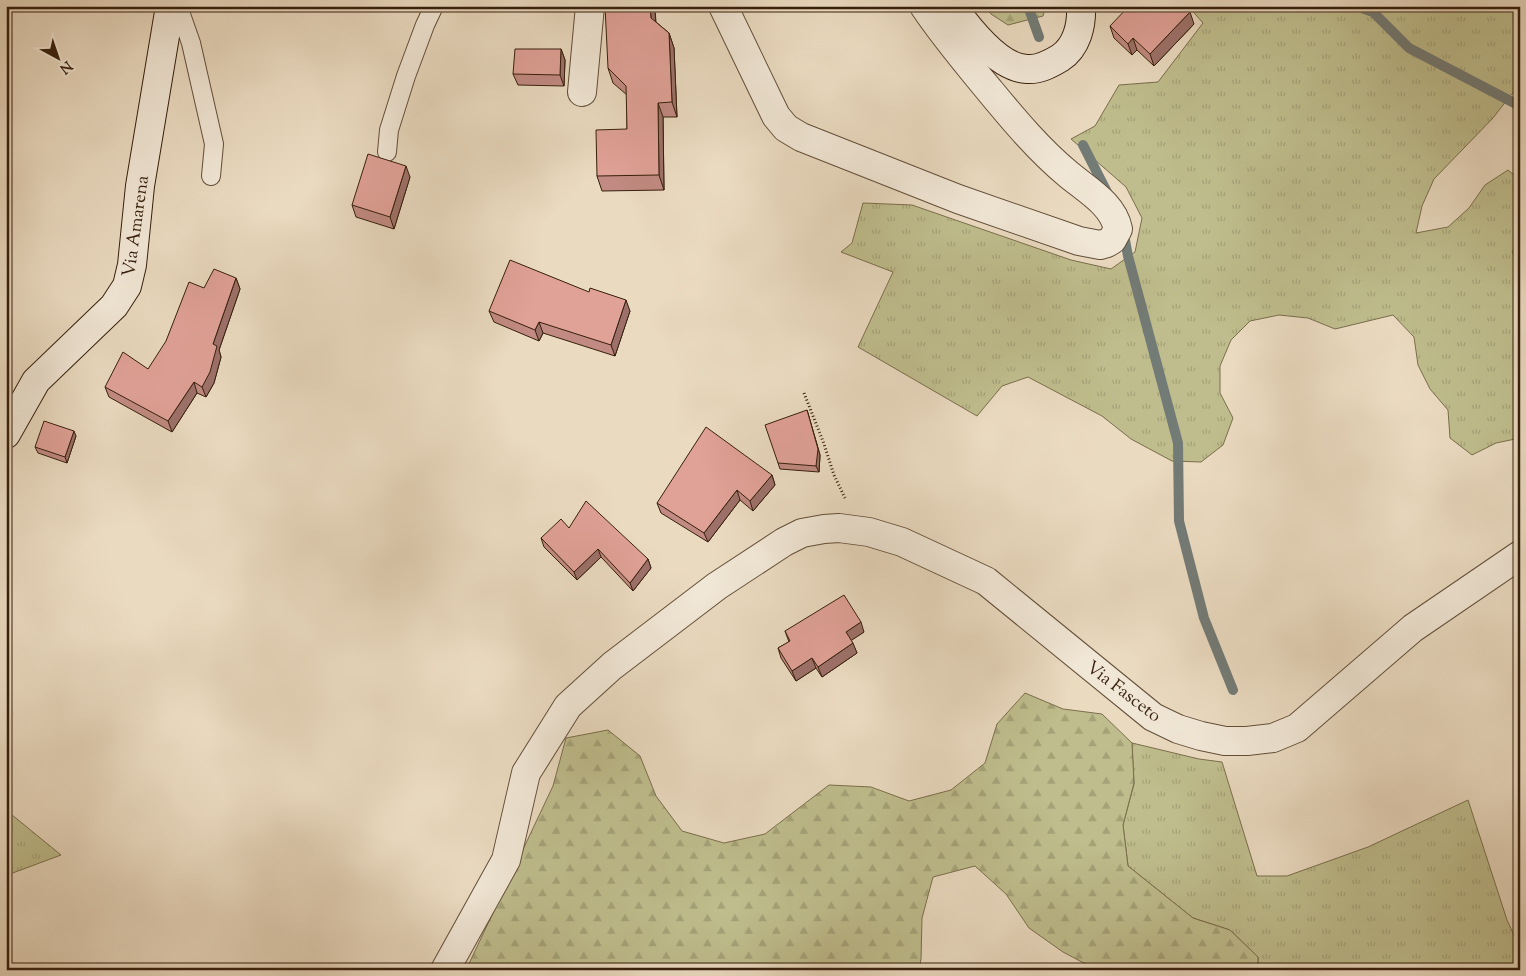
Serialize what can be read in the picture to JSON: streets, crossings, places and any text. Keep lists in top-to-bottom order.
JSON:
{
  "streets": {
    "street": ["Via Amarena", "Via Fasceto"]
  },
  "north": "bottom right"
}
